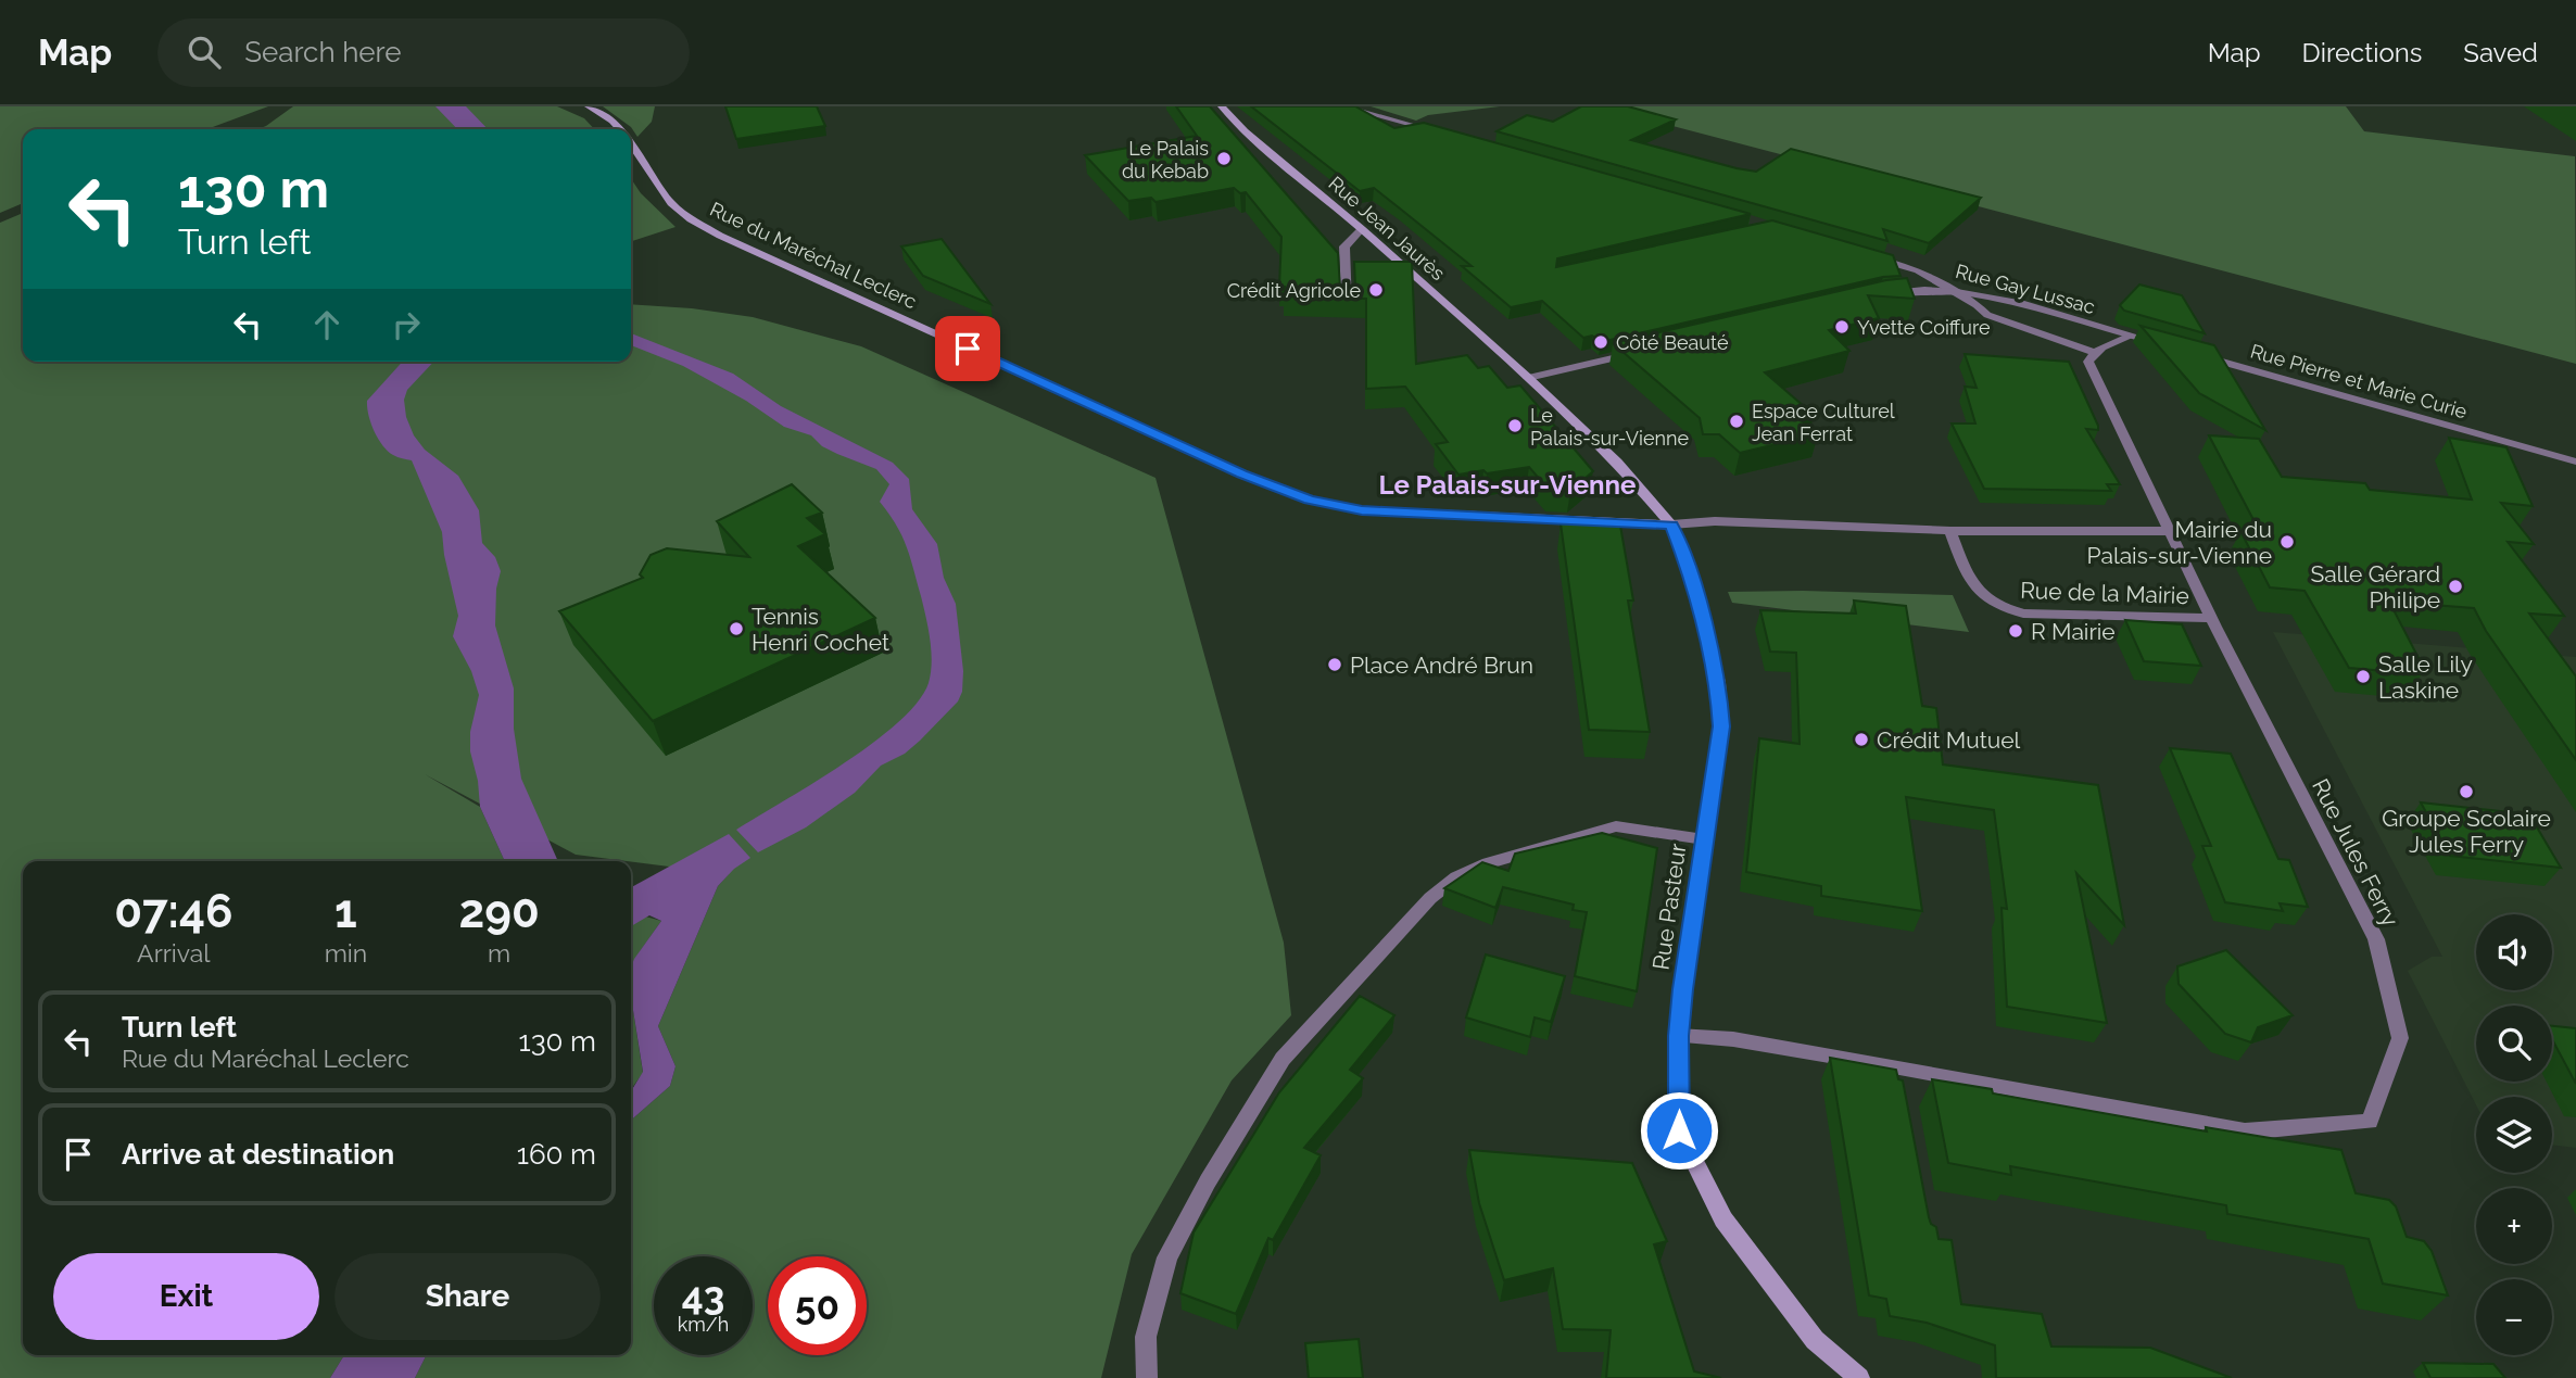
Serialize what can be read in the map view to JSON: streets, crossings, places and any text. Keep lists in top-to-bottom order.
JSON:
{
  "streets": {
    "main road": ["Rue Jean Jaurès", "Rue du Maréchal Leclerc", "Rue Pasteur"],
    "street": [
      "Rue Gay Lussac",
      "Rue Pierre et Marie Curie",
      "Rue de la Mairie",
      "Rue Jules Ferry"
    ]
  },
  "crossings": [
    ["Rue Jean Jaurès", "Rue du Maréchal Leclerc"],
    ["Rue Jean Jaurès", "Rue Pasteur"],
    ["Rue du Maréchal Leclerc", "Rue Pasteur"],
    ["Rue de la Mairie", "Rue Jules Ferry"],
    ["Rue Jules Ferry", "Rue Pasteur"]
  ],
  "districts": ["Le Palais-sur-Vienne"],
  "places": [
    "Le Palais du Kebab",
    "Crédit Agricole",
    "Yvette Coiffure",
    "Côté Beauté",
    "Espace Culturel Jean Ferrat",
    "Le Palais-sur-Vienne",
    "Mairie du Palais-sur-Vienne",
    "Salle Gérard Philipe",
    "Tennis Henri Cochet",
    "R Mairie",
    "Place André Brun",
    "Salle Lily Laskine",
    "Crédit Mutuel",
    "Groupe Scolaire Jules Ferry"
  ],
  "page": {
    "header": "Map",
    "search": "Search here",
    "nav": ["Map", "Directions", "Saved"],
    "turn": ["130 m", "Turn left"],
    "eta": [
      "07:46",
      "Arrival",
      "1",
      "min",
      "290",
      "m"
    ],
    "map_buttons": ["+", "−"],
    "list": [
      {
        "name": "Turn left",
        "note": "Rue du Maréchal Leclerc",
        "value": "130 m"
      },
      {
        "name": "Arrive at destination",
        "value": "160 m"
      }
    ],
    "buttons": ["Exit", "Share"],
    "speed": "43 km/h",
    "limit": "50"
  }
}
